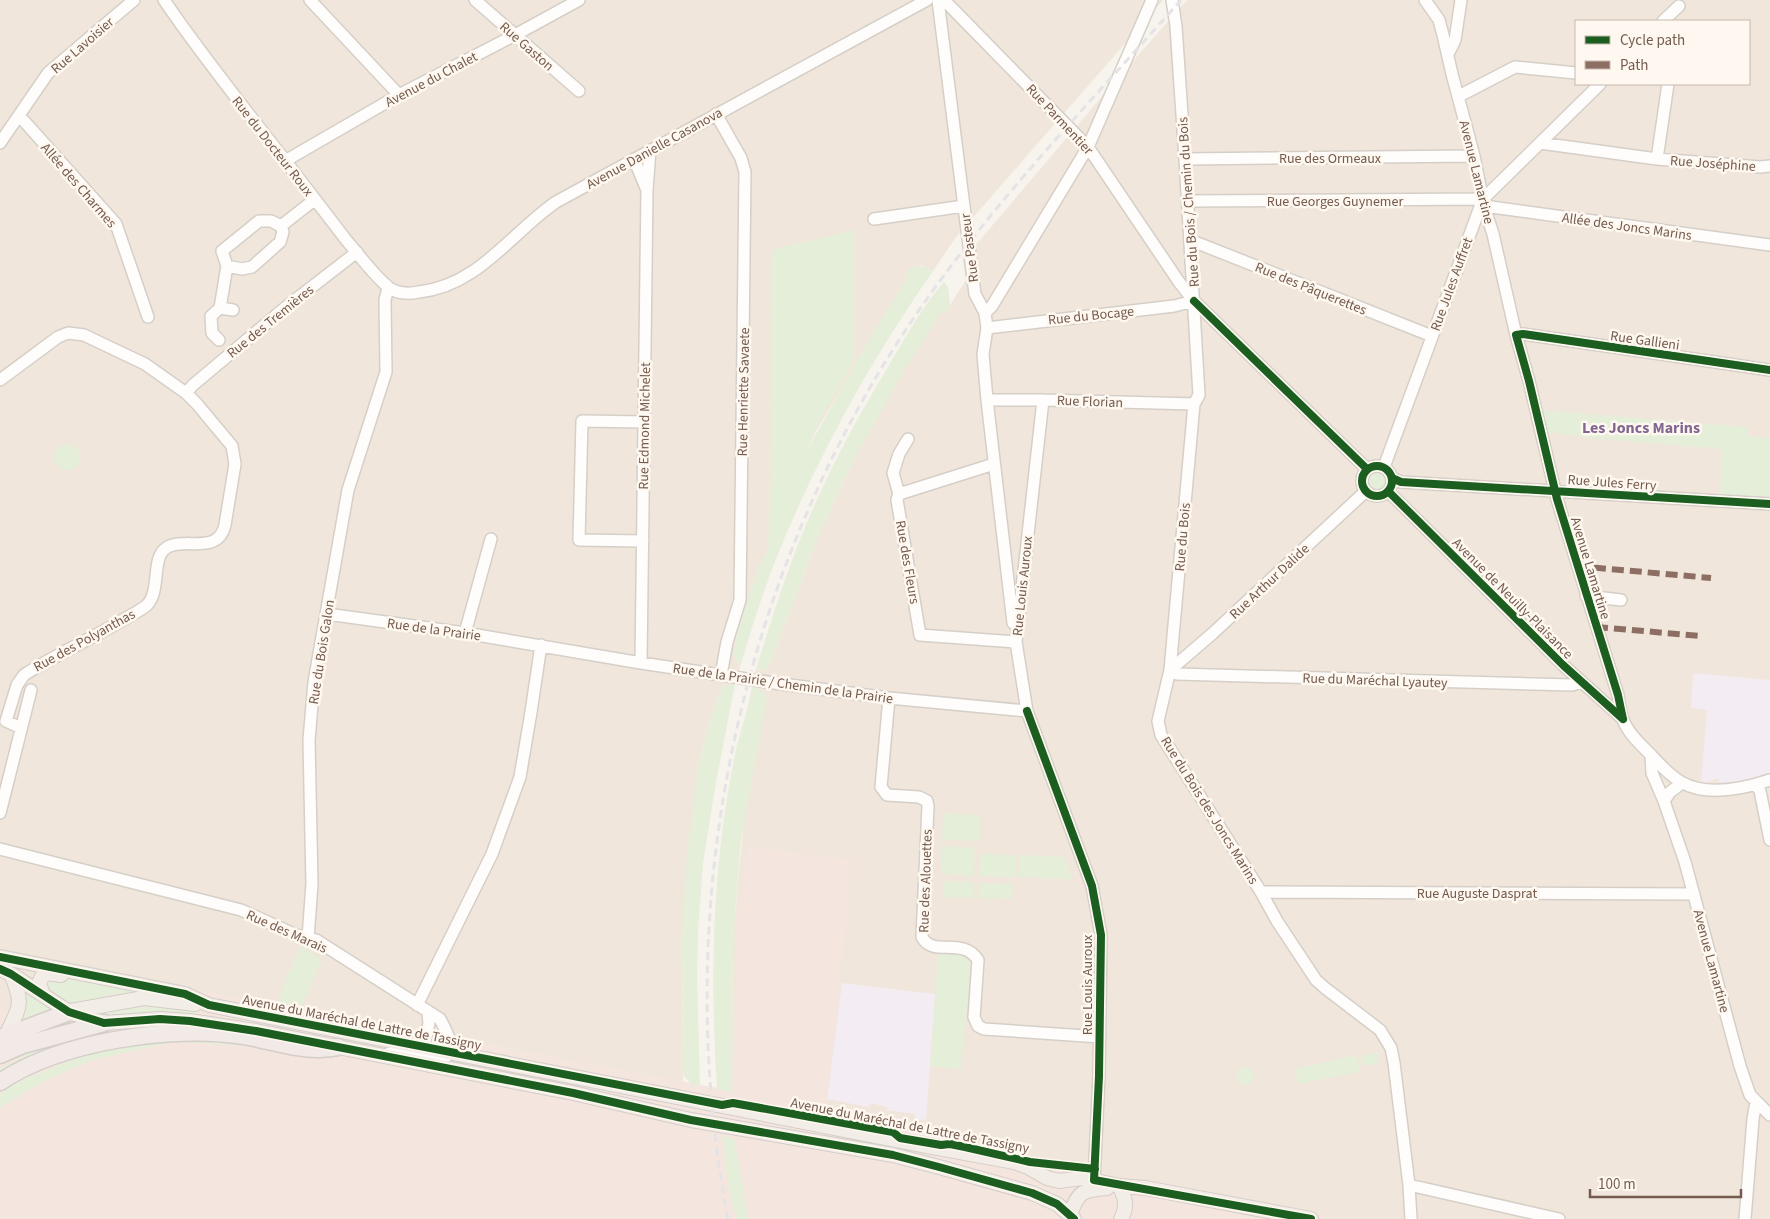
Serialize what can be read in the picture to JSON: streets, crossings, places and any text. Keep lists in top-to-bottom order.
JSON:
{
  "streets": {
    "main road": ["Avenue du Maréchal de Lattre de Tassigny"],
    "street": [
      "Rue Lavoisier",
      "Rue Gaston",
      "Avenue du Chalet",
      "Rue Parmentier",
      "Rue du Docteur Roux",
      "Avenue Danielle Casanova",
      "Rue des Ormeaux",
      "Rue Joséphine",
      "Avenue Lamartine",
      "Allée des Charmes",
      "Rue Georges Guynemer",
      "Rue du Bois / Chemin du Bois",
      "Allée des Joncs Marins",
      "Rue Pasteur",
      "Rue Jules Auffret",
      "Rue des Pâquerettes",
      "Rue du Bocage",
      "Rue des Tremières",
      "Rue Gallieni",
      "Rue Henriette Savaete",
      "Rue Florian",
      "Rue Edmond Michelet",
      "Rue Jules Ferry",
      "Rue du Bois",
      "Rue des Fleurs",
      "Rue Arthur Dalide",
      "Rue Louis Auroux",
      "Avenue de Neuilly-Plaisance",
      "Rue de la Prairie",
      "Rue des Polyanthas",
      "Rue du Bois Galon",
      "Rue du Maréchal Lyautey",
      "Rue de la Prairie / Chemin de la Prairie",
      "Rue du Bois des Joncs Marins",
      "Rue des Alouettes",
      "Rue Auguste Dasprat",
      "Rue des Marais"
    ]
  },
  "crossings": [
    ["Rue Lavoisier", "Allée des Charmes"],
    ["Rue Gaston", "Avenue du Chalet"],
    ["Avenue du Chalet", "Rue du Docteur Roux"],
    ["Rue Parmentier", "Rue du Bois / Chemin du Bois"],
    ["Rue Parmentier", "Rue du Bocage"],
    ["Rue du Docteur Roux", "Avenue Danielle Casanova"],
    ["Rue du Docteur Roux", "Rue des Tremières"],
    ["Rue du Docteur Roux", "Rue du Bois Galon"],
    ["Avenue Danielle Casanova", "Rue Henriette Savaete"],
    ["Avenue Danielle Casanova", "Rue Edmond Michelet"],
    ["Avenue Danielle Casanova", "Rue du Bois Galon"],
    ["Rue des Ormeaux", "Avenue Lamartine"],
    ["Rue des Ormeaux", "Rue du Bois / Chemin du Bois"],
    ["Rue Joséphine", "Rue Jules Auffret"],
    ["Avenue Lamartine", "Rue Georges Guynemer"],
    ["Avenue Lamartine", "Allée des Joncs Marins"],
    ["Avenue Lamartine", "Rue Jules Auffret"],
    ["Avenue Lamartine", "Rue Gallieni"],
    ["Avenue Lamartine", "Rue Jules Ferry"],
    ["Avenue Lamartine", "Avenue de Neuilly-Plaisance"],
    ["Avenue Lamartine", "Rue Auguste Dasprat"],
    ["Rue Georges Guynemer", "Rue du Bois / Chemin du Bois"],
    ["Rue Georges Guynemer", "Allée des Joncs Marins"],
    ["Rue Georges Guynemer", "Rue Jules Auffret"],
    ["Rue du Bois / Chemin du Bois", "Rue des Pâquerettes"],
    ["Rue du Bois / Chemin du Bois", "Rue du Bocage"],
    ["Rue du Bois / Chemin du Bois", "Rue Florian"],
    ["Rue du Bois / Chemin du Bois", "Rue du Bois"],
    ["Allée des Joncs Marins", "Rue Jules Auffret"],
    ["Rue Pasteur", "Rue du Bocage"],
    ["Rue Pasteur", "Rue Florian"],
    ["Rue Pasteur", "Rue des Fleurs"],
    ["Rue Pasteur", "Rue Louis Auroux"],
    ["Rue Jules Auffret", "Rue des Pâquerettes"],
    ["Rue Jules Auffret", "Rue Jules Ferry"],
    ["Rue Jules Auffret", "Rue Arthur Dalide"],
    ["Rue Jules Auffret", "Avenue de Neuilly-Plaisance"],
    ["Rue des Tremières", "Rue des Polyanthas"],
    ["Rue Henriette Savaete", "Rue de la Prairie / Chemin de la Prairie"],
    ["Rue Florian", "Rue du Bois"],
    ["Rue Florian", "Rue Louis Auroux"],
    ["Rue Edmond Michelet", "Rue de la Prairie / Chemin de la Prairie"],
    ["Rue Jules Ferry", "Rue Arthur Dalide"],
    ["Rue Jules Ferry", "Avenue de Neuilly-Plaisance"],
    ["Rue du Bois", "Rue Arthur Dalide"],
    ["Rue du Bois", "Rue du Maréchal Lyautey"],
    ["Rue du Bois", "Rue du Bois des Joncs Marins"],
    ["Rue des Fleurs", "Rue Louis Auroux"],
    ["Rue Arthur Dalide", "Avenue de Neuilly-Plaisance"],
    ["Rue Arthur Dalide", "Rue du Maréchal Lyautey"],
    ["Rue Arthur Dalide", "Rue du Bois des Joncs Marins"],
    ["Rue Louis Auroux", "Rue de la Prairie / Chemin de la Prairie"],
    ["Rue Louis Auroux", "Rue des Alouettes"],
    ["Rue Louis Auroux", "Avenue du Maréchal de Lattre de Tassigny"],
    ["Avenue de Neuilly-Plaisance", "Rue du Maréchal Lyautey"],
    ["Rue de la Prairie", "Rue du Bois Galon"],
    ["Rue de la Prairie", "Rue de la Prairie / Chemin de la Prairie"],
    ["Rue du Bois Galon", "Rue des Marais"],
    ["Rue du Maréchal Lyautey", "Rue du Bois des Joncs Marins"],
    ["Rue de la Prairie / Chemin de la Prairie", "Rue des Alouettes"],
    ["Rue du Bois des Joncs Marins", "Rue Auguste Dasprat"],
    ["Rue des Marais", "Avenue du Maréchal de Lattre de Tassigny"]
  ],
  "districts": ["Les Joncs Marins"],
  "legend": ["Cycle path", "Path"],
  "scale_bar": "100 m"
}
